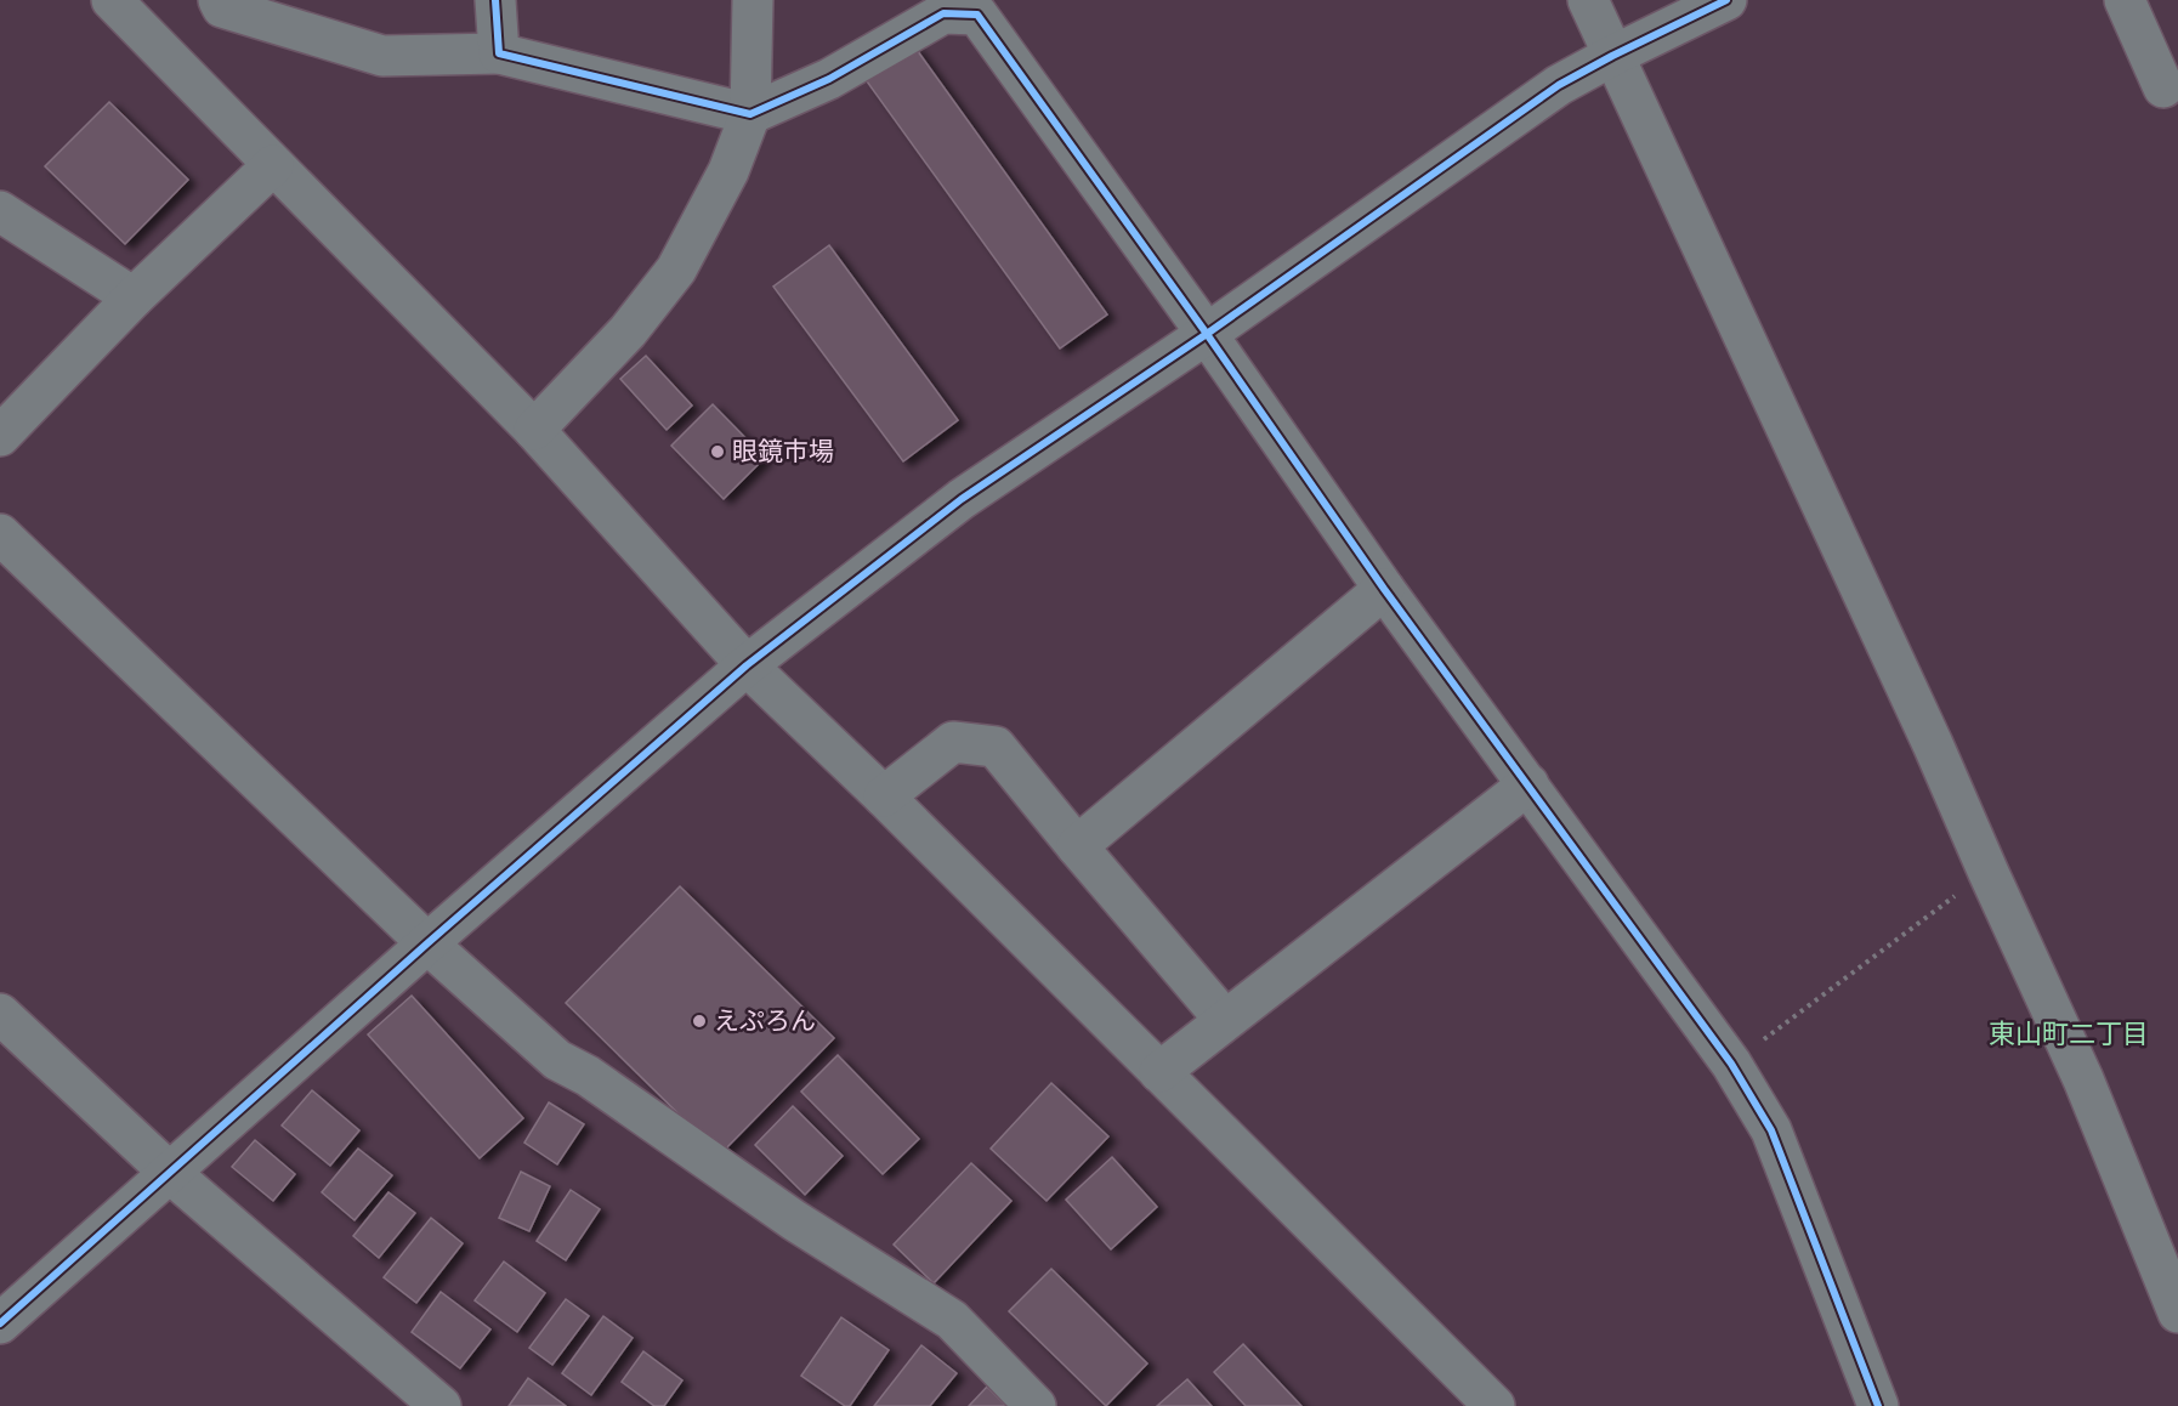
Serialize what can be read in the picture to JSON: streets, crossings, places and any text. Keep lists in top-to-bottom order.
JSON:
{
  "districts": ["東山町二丁目"],
  "places": ["眼鏡市場", "えぷろん"]
}
